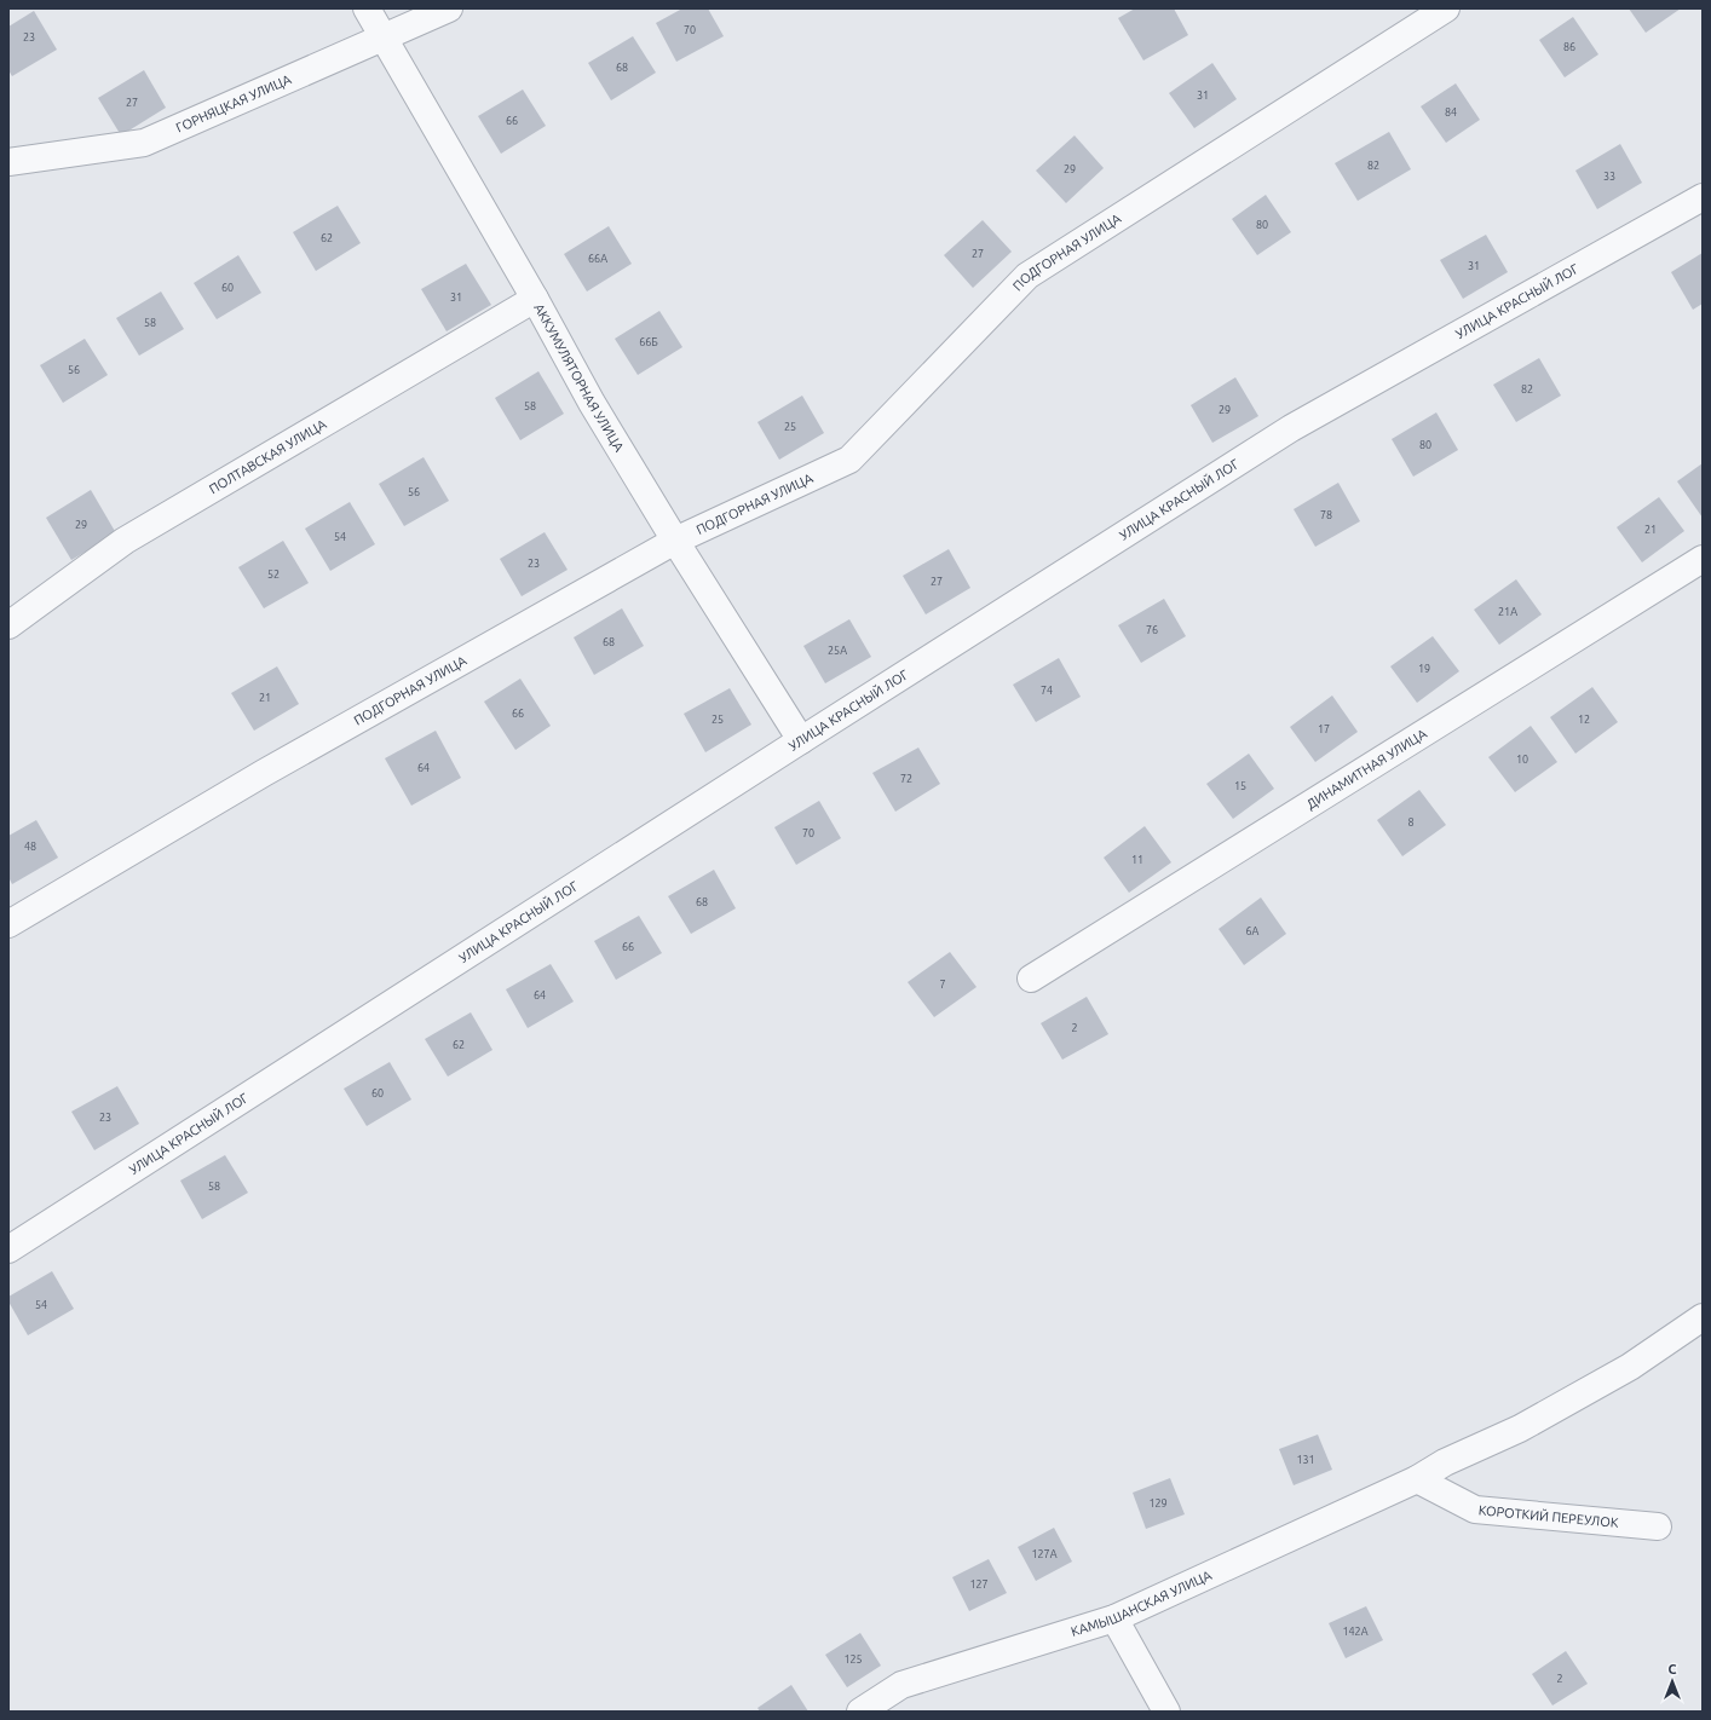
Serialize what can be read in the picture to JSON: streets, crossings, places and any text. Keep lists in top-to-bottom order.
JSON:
{
  "streets": {
    "street": [
      "ГОРНЯЦКАЯ УЛИЦА",
      "ПОДГОРНАЯ УЛИЦА",
      "УЛИЦА КРАСНЫЙ ЛОГ",
      "АККУМУЛЯТОРНАЯ УЛИЦА",
      "ПОЛТАВСКАЯ УЛИЦА",
      "ДИНАМИТНАЯ УЛИЦА",
      "КОРОТКИЙ ПЕРЕУЛОК",
      "КАМЫШАНСКАЯ УЛИЦА"
    ]
  },
  "crossings": [
    ["ГОРНЯЦКАЯ УЛИЦА", "АККУМУЛЯТОРНАЯ УЛИЦА"],
    ["ПОДГОРНАЯ УЛИЦА", "АККУМУЛЯТОРНАЯ УЛИЦА"],
    ["УЛИЦА КРАСНЫЙ ЛОГ", "АККУМУЛЯТОРНАЯ УЛИЦА"],
    ["АККУМУЛЯТОРНАЯ УЛИЦА", "ПОЛТАВСКАЯ УЛИЦА"],
    ["КОРОТКИЙ ПЕРЕУЛОК", "КАМЫШАНСКАЯ УЛИЦА"]
  ],
  "house_numbers": [
    "70",
    "23",
    "86",
    "68",
    "31",
    "27",
    "84",
    "66",
    "82",
    "29",
    "33",
    "80",
    "62",
    "27",
    "66А",
    "31",
    "60",
    "31",
    "58",
    "66Б",
    "56",
    "82",
    "58",
    "29",
    "25",
    "80",
    "56",
    "78",
    "29",
    "21",
    "54",
    "23",
    "52",
    "27",
    "21А",
    "76",
    "68",
    "25А",
    "19",
    "74",
    "21",
    "66",
    "25",
    "12",
    "17",
    "10",
    "64",
    "72",
    "15",
    "8",
    "70",
    "48",
    "11",
    "68",
    "6А",
    "66",
    "7",
    "64",
    "2",
    "62",
    "60",
    "23",
    "58",
    "54",
    "131",
    "129",
    "127А",
    "127",
    "142А",
    "125",
    "2"
  ],
  "north": "top"
}
